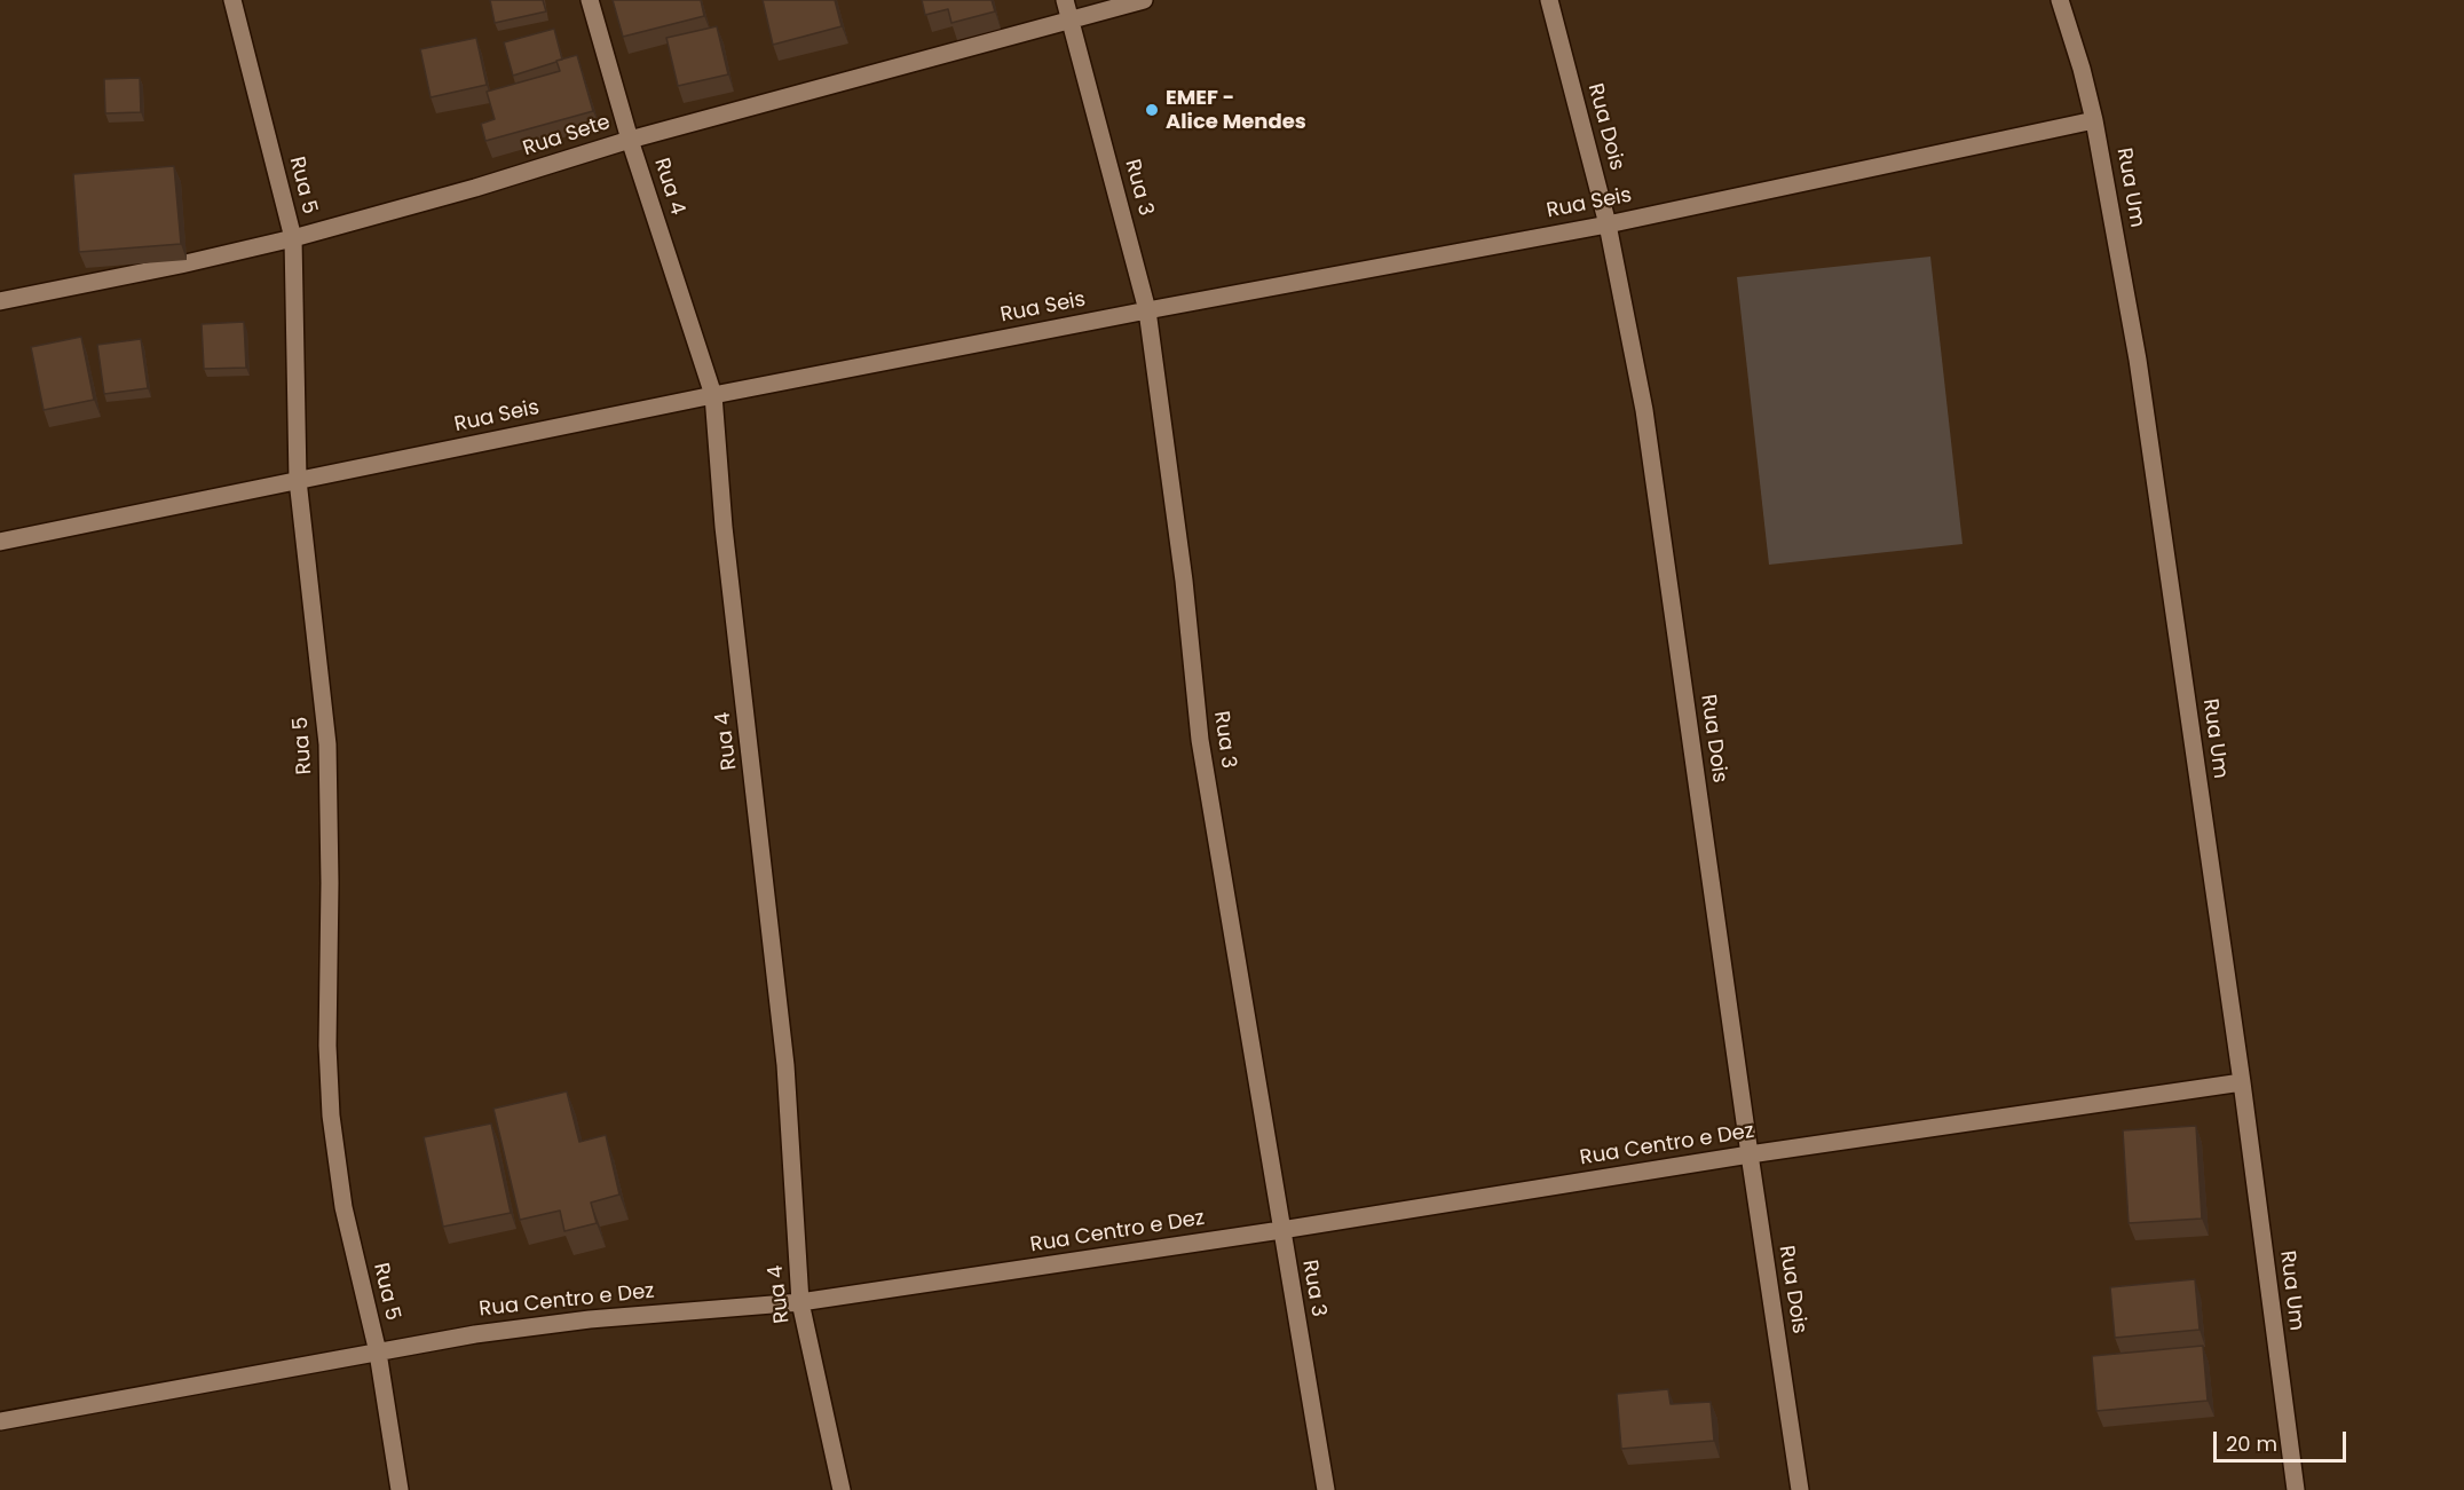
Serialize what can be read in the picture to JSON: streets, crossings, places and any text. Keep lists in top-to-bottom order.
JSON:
{
  "streets": {
    "street": [
      "Rua Dois",
      "Rua Sete",
      "Rua 5",
      "Rua 4",
      "Rua 3",
      "Rua Um",
      "Rua Seis",
      "Rua Centro e Dez"
    ]
  },
  "crossings": [
    ["Rua Dois", "Rua Seis"],
    ["Rua Dois", "Rua Centro e Dez"],
    ["Rua Sete", "Rua 5"],
    ["Rua Sete", "Rua 4"],
    ["Rua Sete", "Rua 3"],
    ["Rua 5", "Rua Seis"],
    ["Rua 5", "Rua Centro e Dez"],
    ["Rua 4", "Rua Seis"],
    ["Rua 4", "Rua Centro e Dez"],
    ["Rua 3", "Rua Seis"],
    ["Rua 3", "Rua Centro e Dez"],
    ["Rua Um", "Rua Seis"],
    ["Rua Um", "Rua Centro e Dez"]
  ],
  "places": ["EMEF - Alice Mendes"],
  "scale_bar": "20 m"
}
